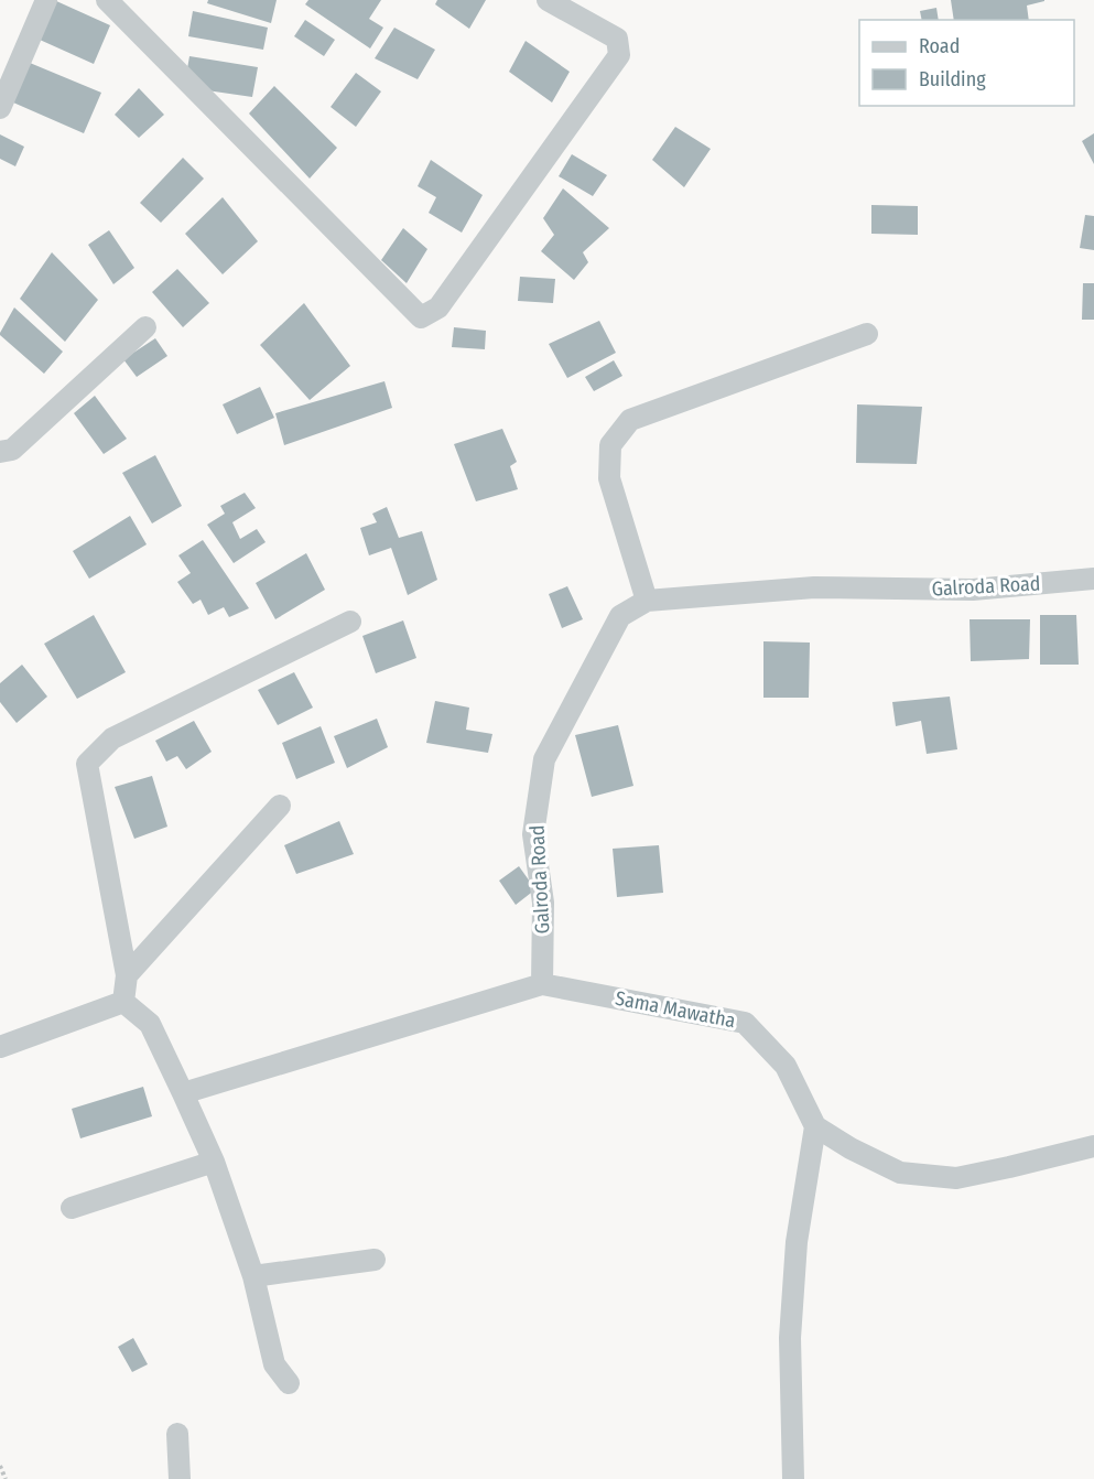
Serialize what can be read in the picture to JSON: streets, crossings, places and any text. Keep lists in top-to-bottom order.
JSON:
{
  "streets": {
    "street": ["Galroda Road", "Sama Mawatha"]
  },
  "crossings": [
    ["Galroda Road", "Sama Mawatha"]
  ],
  "legend": ["Road", "Building"]
}
